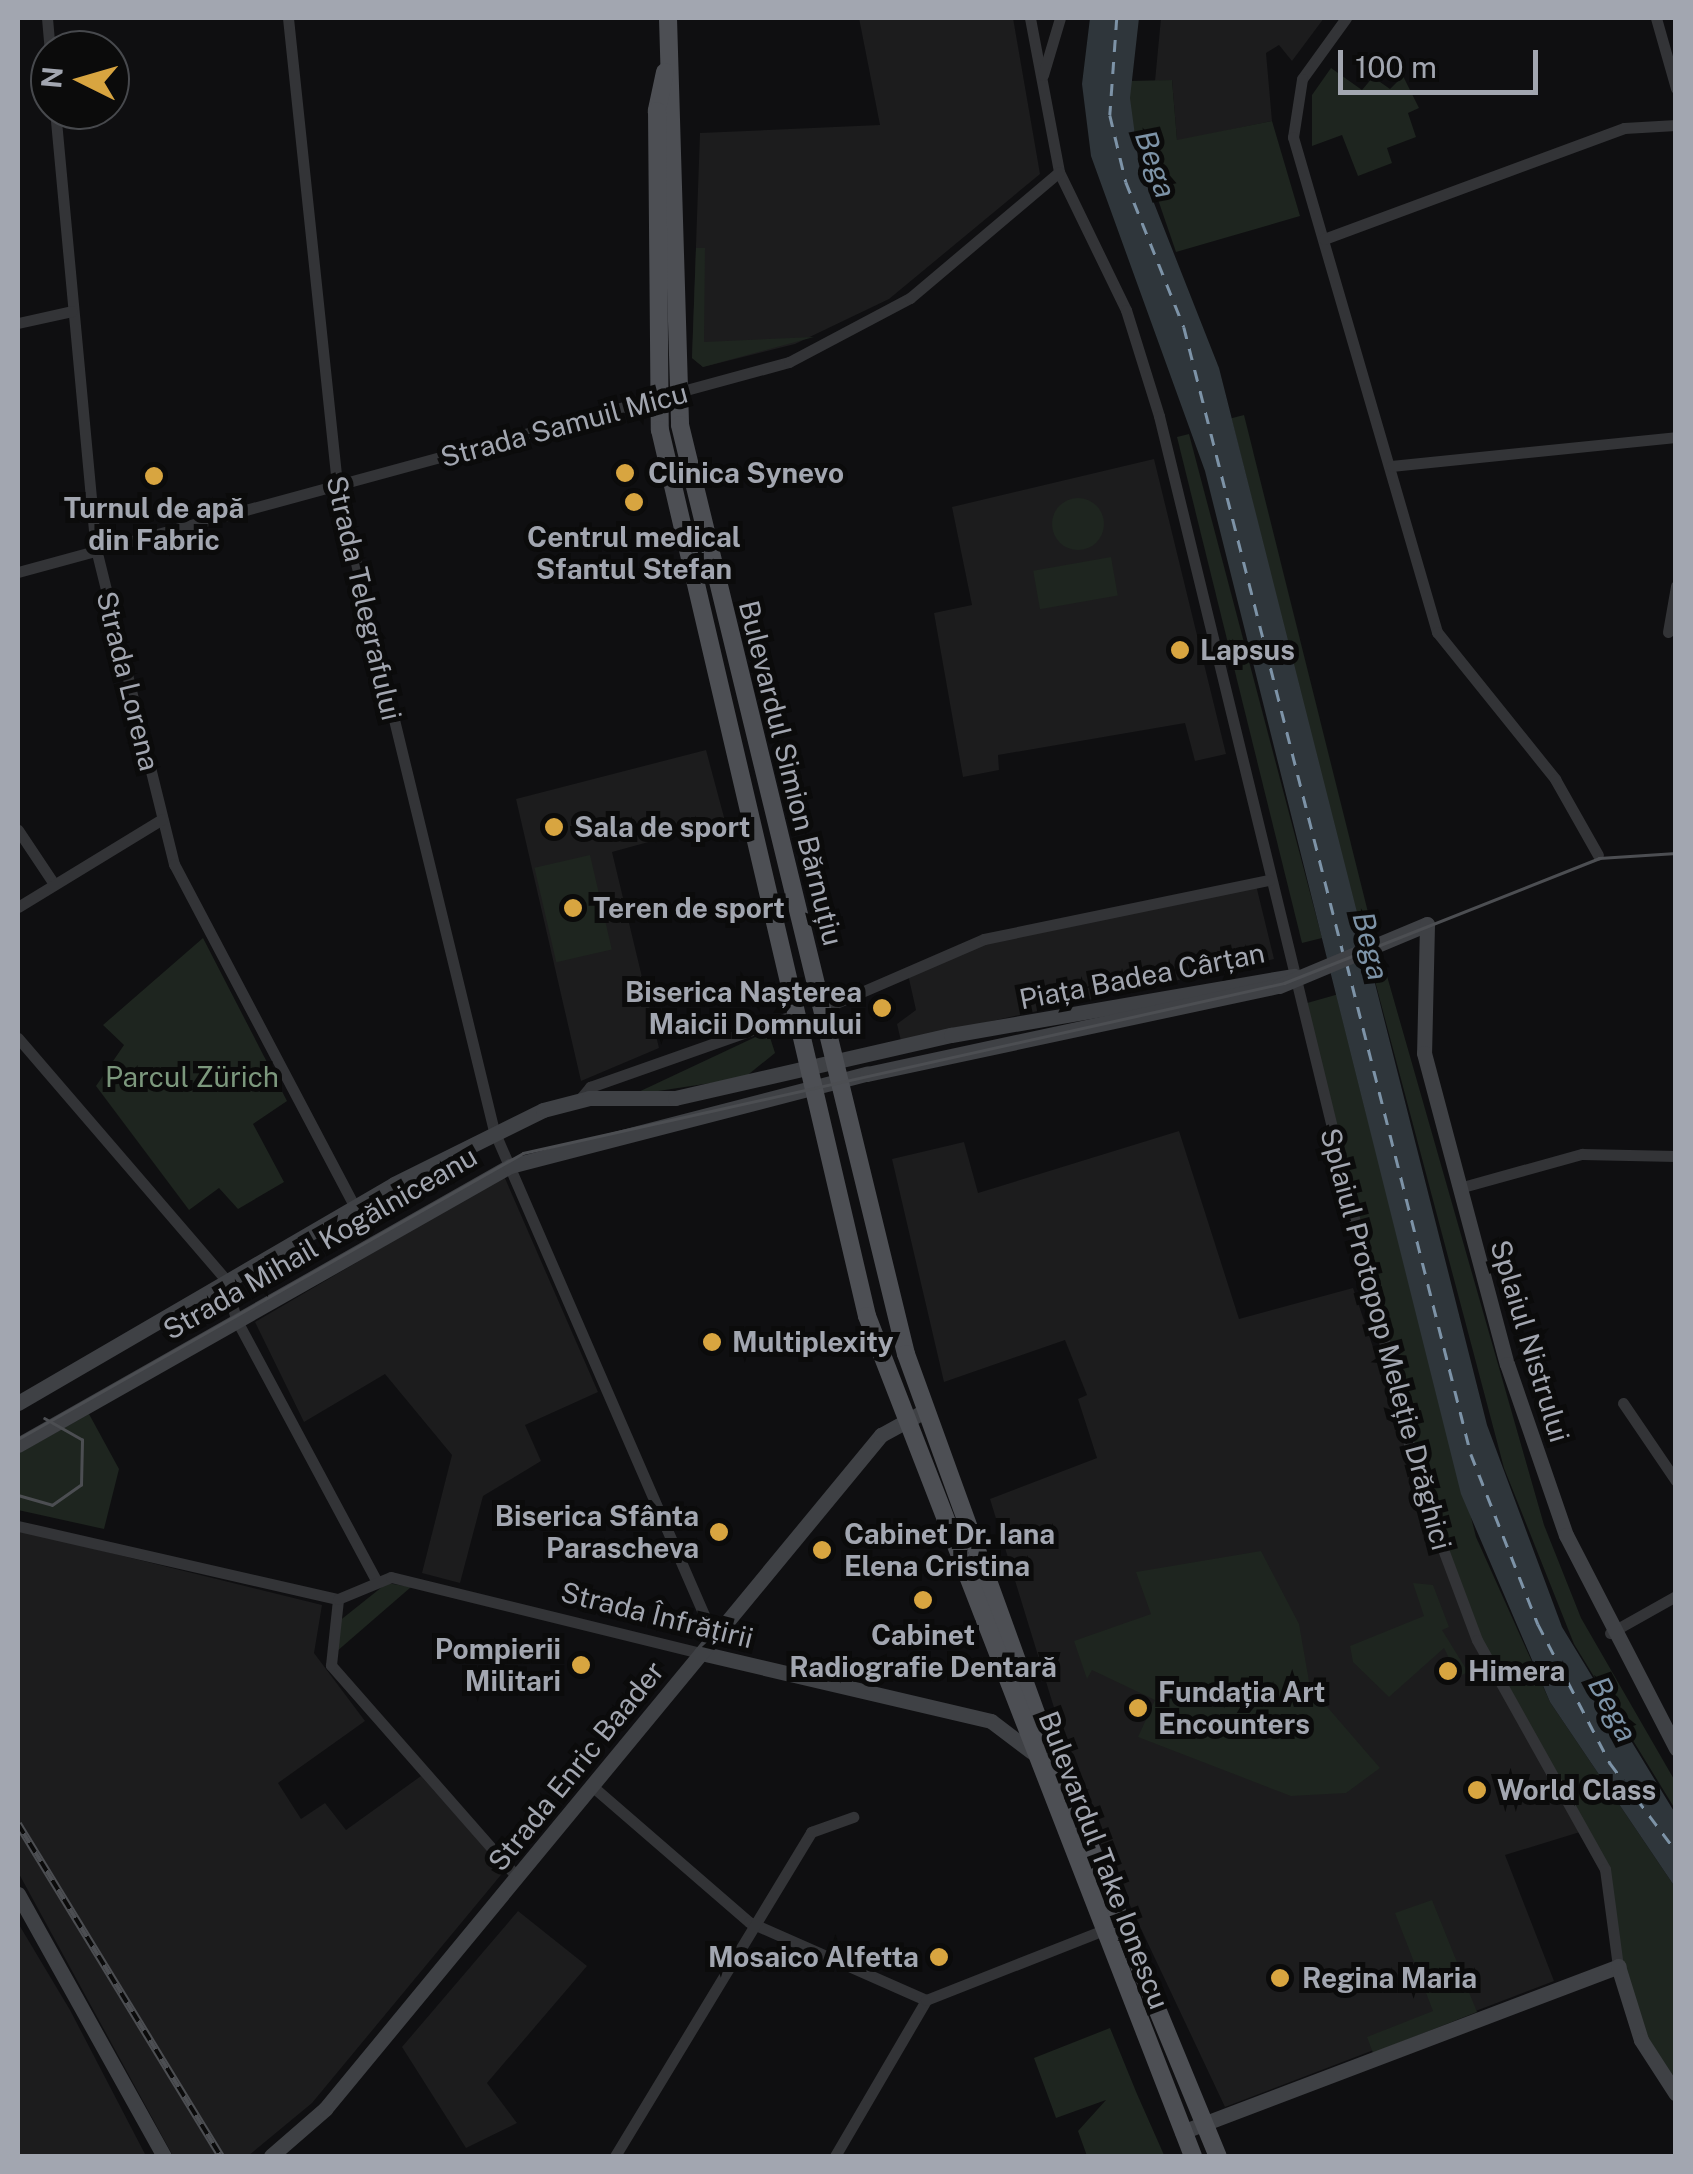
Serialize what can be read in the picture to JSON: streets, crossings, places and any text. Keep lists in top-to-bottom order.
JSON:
{
  "streets": {
    "main road": ["Bulevardul Simion Bărnuțiu", "Bulevardul Take Ionescu"],
    "street": [
      "Strada Samuil Micu",
      "Strada Telegrafului",
      "Strada Lorena",
      "Piața Badea Cârțan",
      "Strada Mihail Kogălniceanu",
      "Splaiul Protopop Meleție Drăghici",
      "Splaiul Nistrului",
      "Strada Înfrățirii",
      "Strada Enric Baader"
    ]
  },
  "crossings": [
    ["Strada Samuil Micu", "Strada Telegrafului"],
    ["Strada Samuil Micu", "Strada Lorena"],
    ["Strada Samuil Micu", "Bulevardul Simion Bărnuțiu"],
    ["Strada Samuil Micu", "Splaiul Protopop Meleție Drăghici"],
    ["Strada Telegrafului", "Strada Mihail Kogălniceanu"],
    ["Strada Telegrafului", "Strada Enric Baader"],
    ["Strada Lorena", "Strada Mihail Kogălniceanu"],
    ["Bulevardul Simion Bărnuțiu", "Piața Badea Cârțan"],
    ["Bulevardul Simion Bărnuțiu", "Strada Mihail Kogălniceanu"],
    ["Bulevardul Simion Bărnuțiu", "Bulevardul Take Ionescu"],
    ["Piața Badea Cârțan", "Strada Mihail Kogălniceanu"],
    ["Piața Badea Cârțan", "Splaiul Protopop Meleție Drăghici"],
    ["Piața Badea Cârțan", "Splaiul Nistrului"],
    ["Piața Badea Cârțan", "Bulevardul Take Ionescu"],
    ["Strada Mihail Kogălniceanu", "Bulevardul Take Ionescu"],
    ["Splaiul Protopop Meleție Drăghici", "Splaiul Nistrului"],
    ["Strada Înfrățirii", "Strada Enric Baader"],
    ["Strada Înfrățirii", "Bulevardul Take Ionescu"],
    ["Strada Enric Baader", "Bulevardul Take Ionescu"]
  ],
  "water": ["Bega"],
  "parks": ["Parcul Zürich"],
  "places": [
    "Clinica Synevo",
    "Turnul de apă din Fabric",
    "Centrul medical Sfantul Stefan",
    "Lapsus",
    "Sala de sport",
    "Teren de sport",
    "Biserica Nașterea Maicii Domnului",
    "Multiplexity",
    "Biserica Sfânta Parascheva",
    "Cabinet Dr. Iana Elena Cristina",
    "Cabinet Radiografie Dentară",
    "Pompierii Militari",
    "Himera",
    "Fundația Art Encounters",
    "World Class",
    "Mosaico Alfetta",
    "Regina Maria"
  ],
  "scale_bar": "100 m",
  "north": "left"
}
